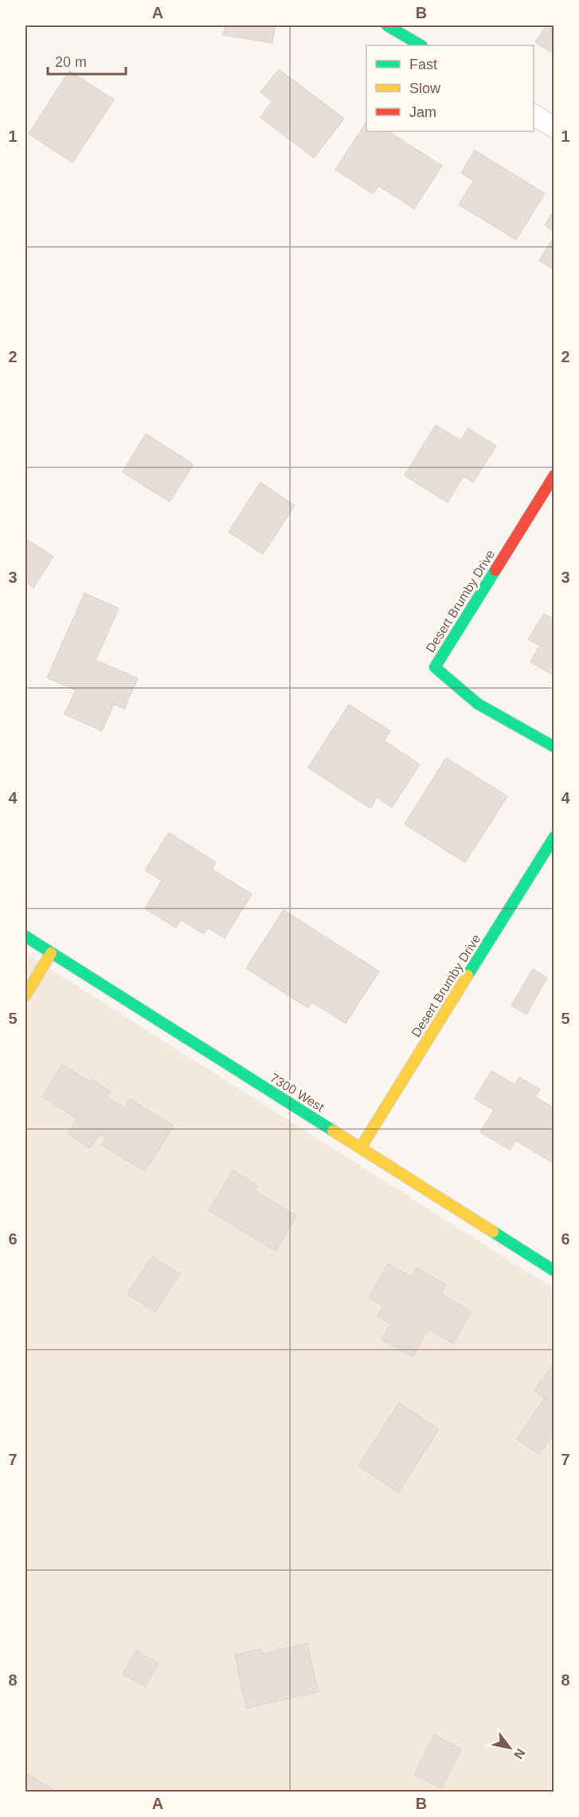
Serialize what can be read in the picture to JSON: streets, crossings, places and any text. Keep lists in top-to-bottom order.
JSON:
{
  "streets": {
    "street": ["Desert Brumby Drive", "7300 West"]
  },
  "crossings": [
    ["Desert Brumby Drive", "7300 West"]
  ],
  "legend": ["Fast", "Slow", "Jam"],
  "scale_bar": "20 m",
  "north": "bottom right",
  "grid": {
    "columns": ["A", "B"],
    "rows": [
      "1",
      "2",
      "3",
      "4",
      "5",
      "6",
      "7",
      "8"
    ]
  }
}
